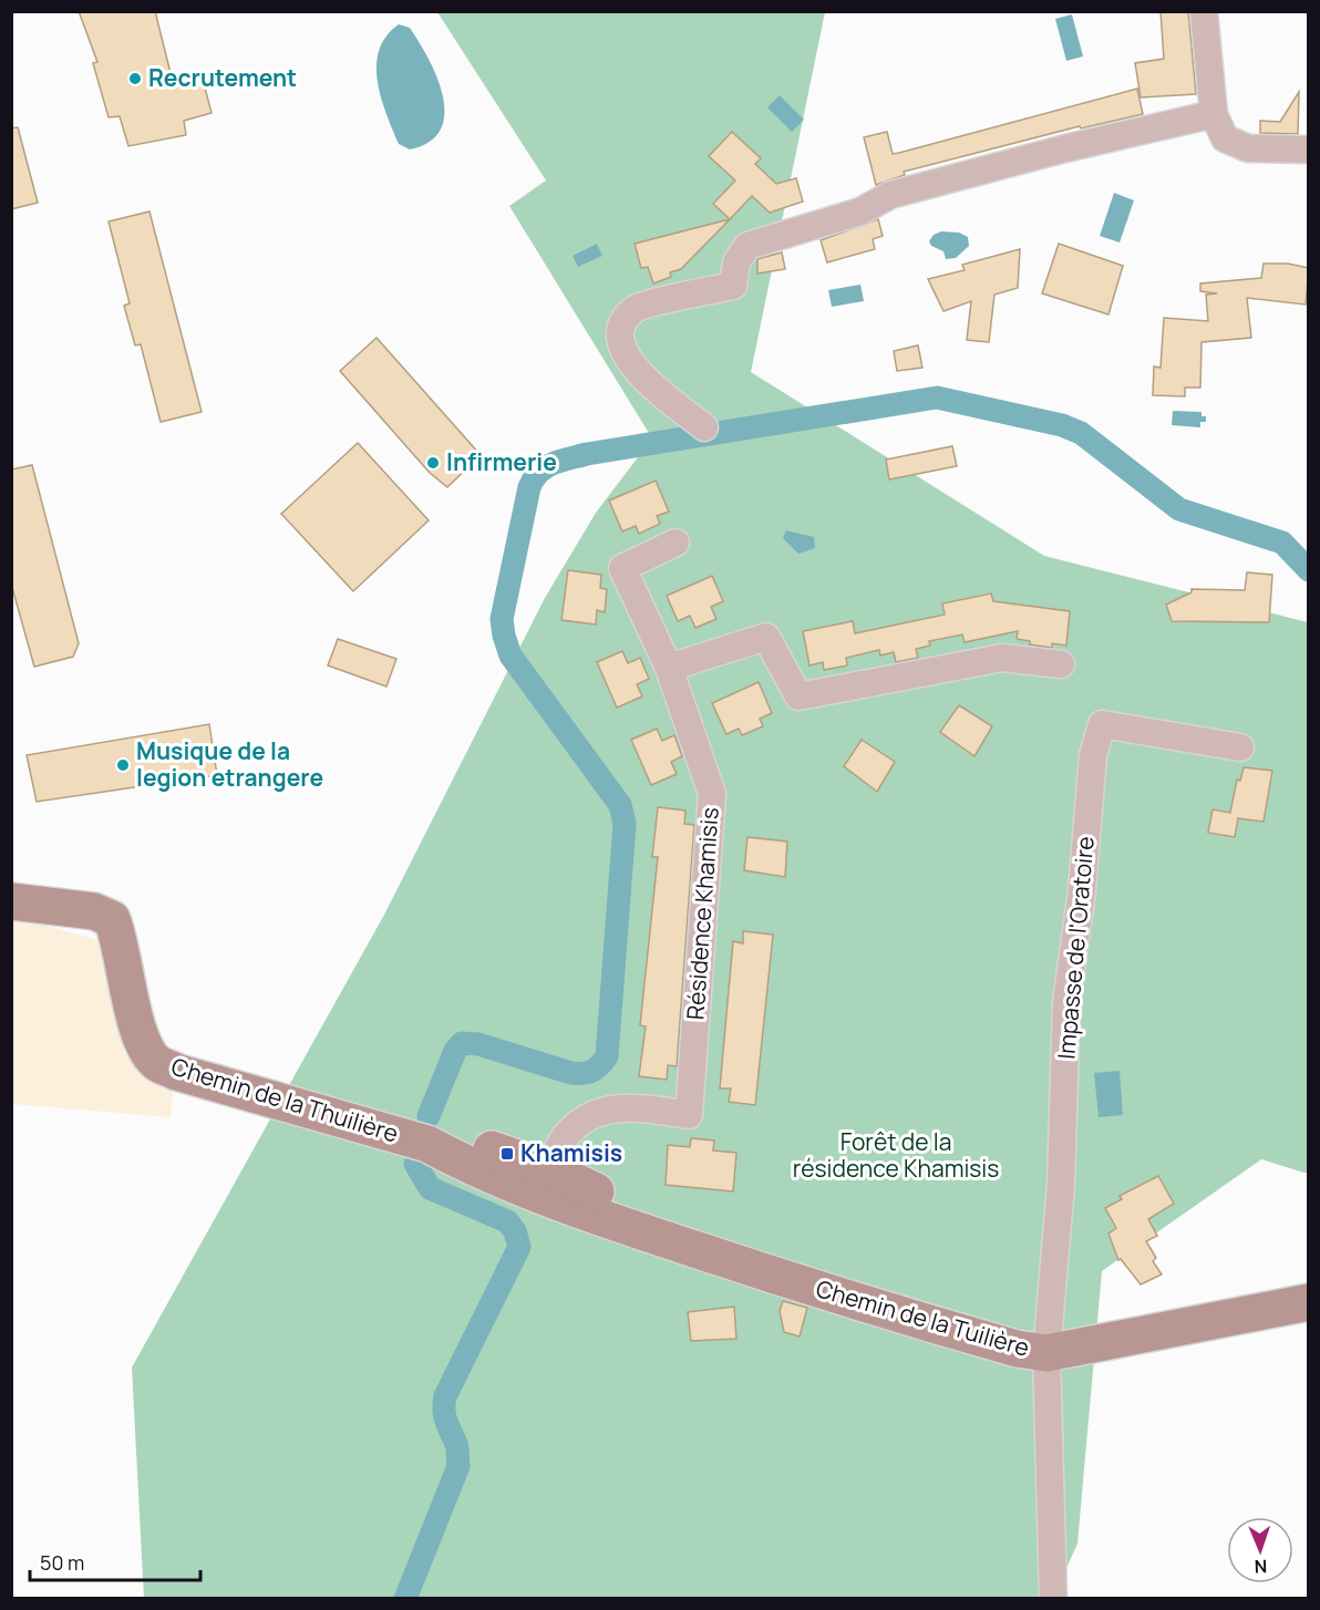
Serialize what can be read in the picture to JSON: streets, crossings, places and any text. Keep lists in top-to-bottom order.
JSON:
{
  "streets": {
    "street": [
      "Résidence Khamisis",
      "Impasse de l'Oratoire",
      "Chemin de la Thuilière",
      "Chemin de la Tuilière"
    ]
  },
  "crossings": [
    ["Résidence Khamisis", "Chemin de la Thuilière"],
    ["Impasse de l'Oratoire", "Chemin de la Tuilière"],
    ["Chemin de la Thuilière", "Chemin de la Tuilière"]
  ],
  "parks": ["Forêt de la résidence Khamisis"],
  "places": {
    "other": ["Recrutement", "Infirmerie", "Musique de la legion etrangere"],
    "transit": ["Khamisis"]
  },
  "scale_bar": "50 m",
  "north": "bottom"
}
